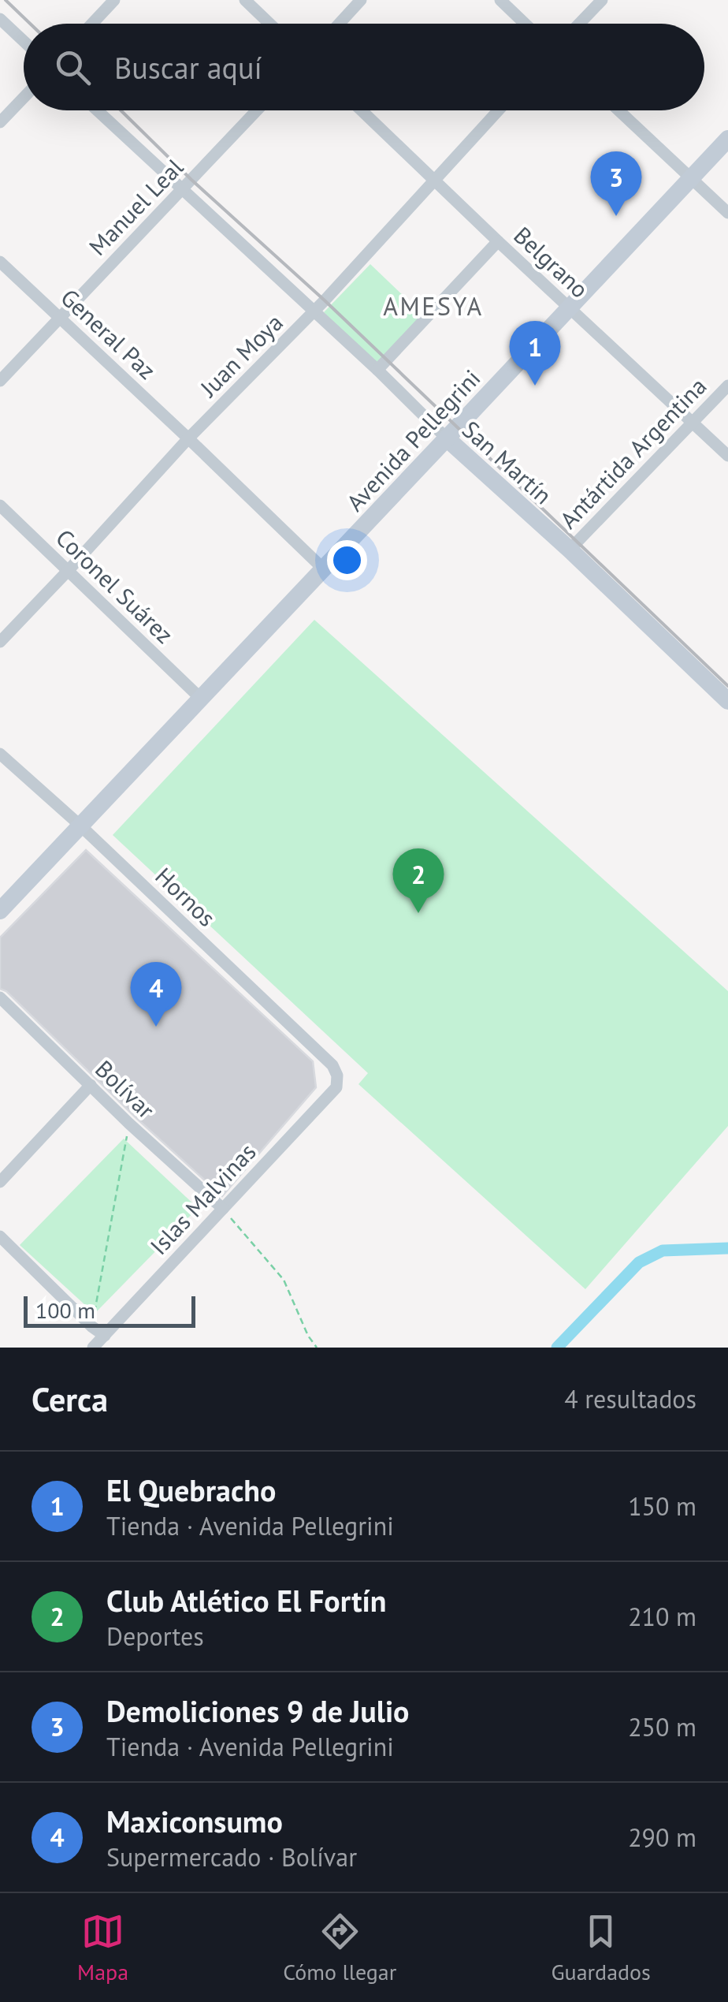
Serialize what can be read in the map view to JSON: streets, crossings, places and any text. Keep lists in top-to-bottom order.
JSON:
{
  "streets": {
    "main road": ["Avenida Pellegrini", "San Martín"],
    "street": [
      "Manuel Leal",
      "Belgrano",
      "General Paz",
      "Juan Moya",
      "Antártida Argentina",
      "Coronel Suárez",
      "Hornos",
      "Bolívar",
      "Islas Malvinas"
    ]
  },
  "crossings": [
    ["Manuel Leal", "General Paz"],
    ["Manuel Leal", "San Martín"],
    ["Belgrano", "Juan Moya"],
    ["Belgrano", "Avenida Pellegrini"],
    ["Belgrano", "Antártida Argentina"],
    ["General Paz", "Juan Moya"],
    ["General Paz", "Avenida Pellegrini"],
    ["Juan Moya", "San Martín"],
    ["Juan Moya", "Coronel Suárez"],
    ["Avenida Pellegrini", "San Martín"],
    ["Avenida Pellegrini", "Coronel Suárez"],
    ["Avenida Pellegrini", "Hornos"],
    ["Antártida Argentina", "San Martín"],
    ["Hornos", "Islas Malvinas"],
    ["Bolívar", "Islas Malvinas"]
  ],
  "districts": ["AMESYA"],
  "scale_bar": "100 m",
  "page": {
    "search": "Buscar aquí",
    "pins": [
      "3",
      "1",
      "2",
      "4"
    ],
    "scale": "100 m",
    "heading": ["Cerca", "4 resultados"],
    "list": [
      {
        "mark": "1",
        "name": "El Quebracho",
        "note": "Tienda · Avenida Pellegrini",
        "value": "150 m"
      },
      {
        "mark": "2",
        "name": "Club Atlético El Fortín",
        "note": "Deportes",
        "value": "210 m"
      },
      {
        "mark": "3",
        "name": "Demoliciones 9 de Julio",
        "note": "Tienda · Avenida Pellegrini",
        "value": "250 m"
      },
      {
        "mark": "4",
        "name": "Maxiconsumo",
        "note": "Supermercado · Bolívar",
        "value": "290 m"
      }
    ],
    "nav": ["Mapa", "Cómo llegar", "Guardados"]
  }
}
